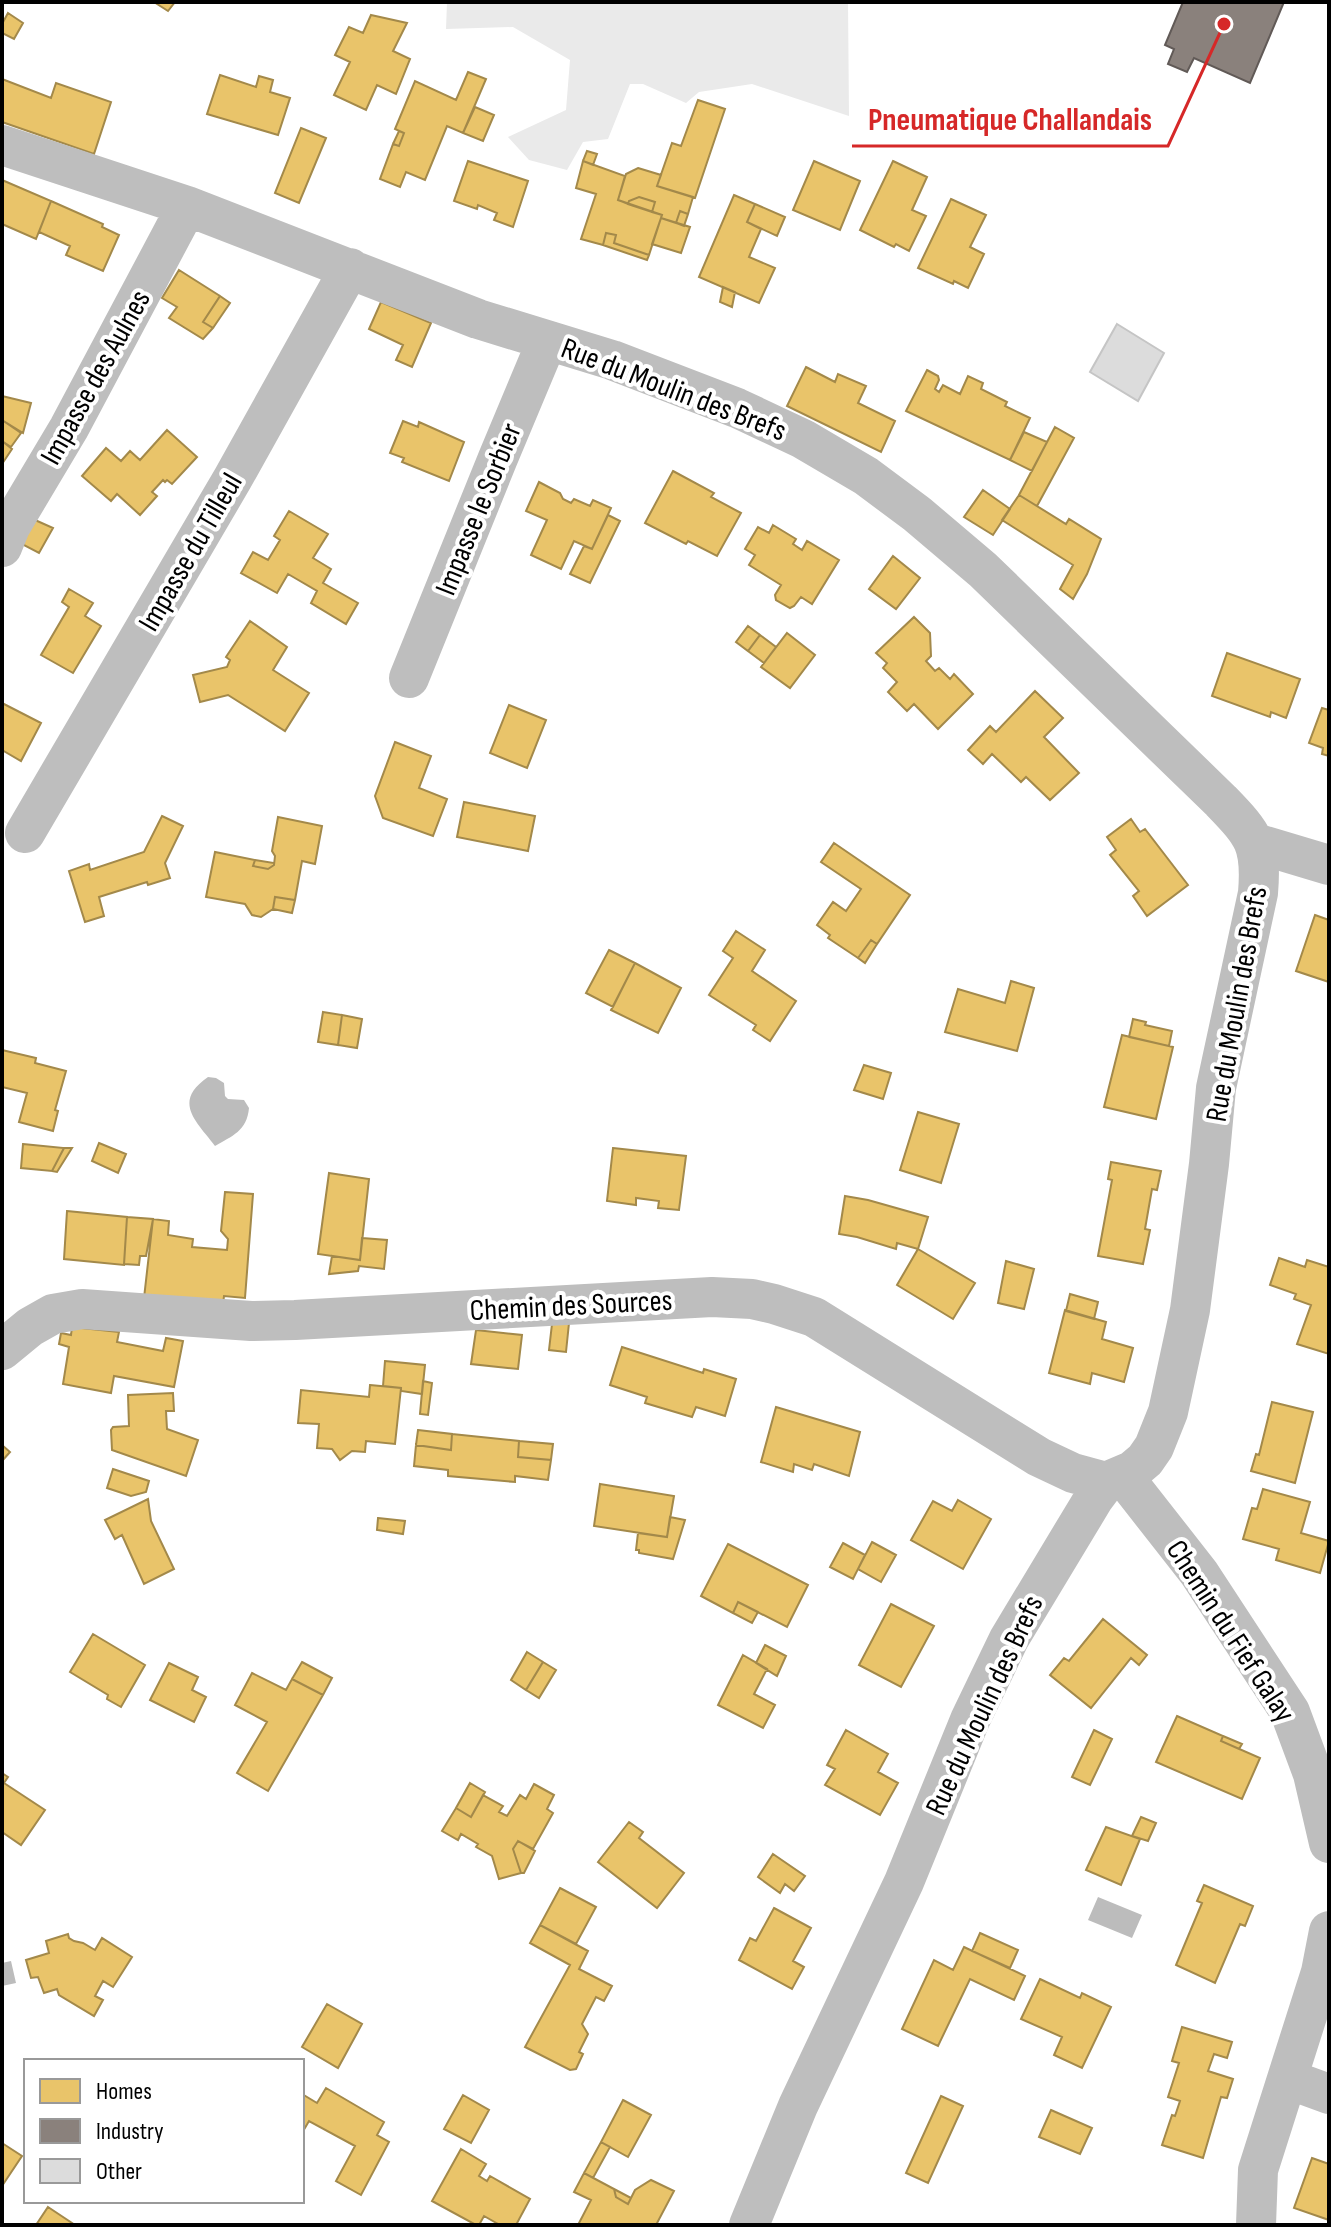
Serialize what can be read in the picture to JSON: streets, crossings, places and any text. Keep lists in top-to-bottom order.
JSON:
{
  "streets": {
    "street": [
      "Impasse des Aulnes",
      "Rue du Moulin des Brefs",
      "Impasse le Sorbier",
      "Impasse du Tilleul",
      "Chemin des Sources",
      "Chemin du Fief Galay"
    ]
  },
  "crossings": [
    ["Impasse des Aulnes", "Rue du Moulin des Brefs"],
    ["Rue du Moulin des Brefs", "Impasse le Sorbier"],
    ["Rue du Moulin des Brefs", "Impasse du Tilleul"],
    ["Rue du Moulin des Brefs", "Chemin des Sources"],
    ["Rue du Moulin des Brefs", "Chemin du Fief Galay"],
    ["Chemin des Sources", "Chemin du Fief Galay"]
  ],
  "places": ["Pneumatique Challandais"],
  "legend": ["Homes", "Industry", "Other"]
}
